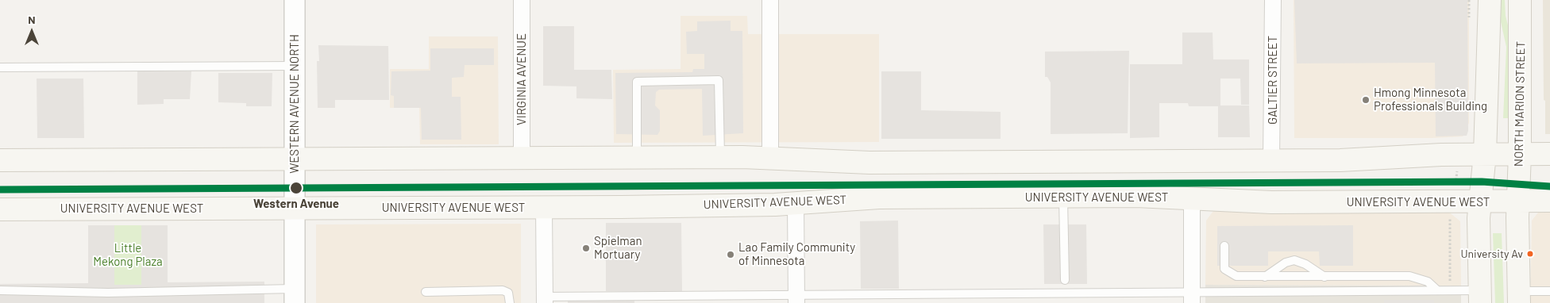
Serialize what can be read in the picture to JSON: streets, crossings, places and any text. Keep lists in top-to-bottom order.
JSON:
{
  "streets": {
    "main road": ["NORTH MARION STREET", "UNIVERSITY AVENUE WEST"],
    "street": ["VIRGINIA AVENUE", "GALTIER STREET", "WESTERN AVENUE NORTH"]
  },
  "crossings": [
    ["WESTERN AVENUE NORTH", "UNIVERSITY AVENUE WEST"],
    ["NORTH MARION STREET", "UNIVERSITY AVENUE WEST"]
  ],
  "parks": ["Little Mekong Plaza"],
  "places": [
    "Hmong Minnesota Professionals Building",
    "Western Avenue",
    "Spielman Mortuary",
    "University Av",
    "Lao Family Community of Minnesota"
  ],
  "north": "top"
}
